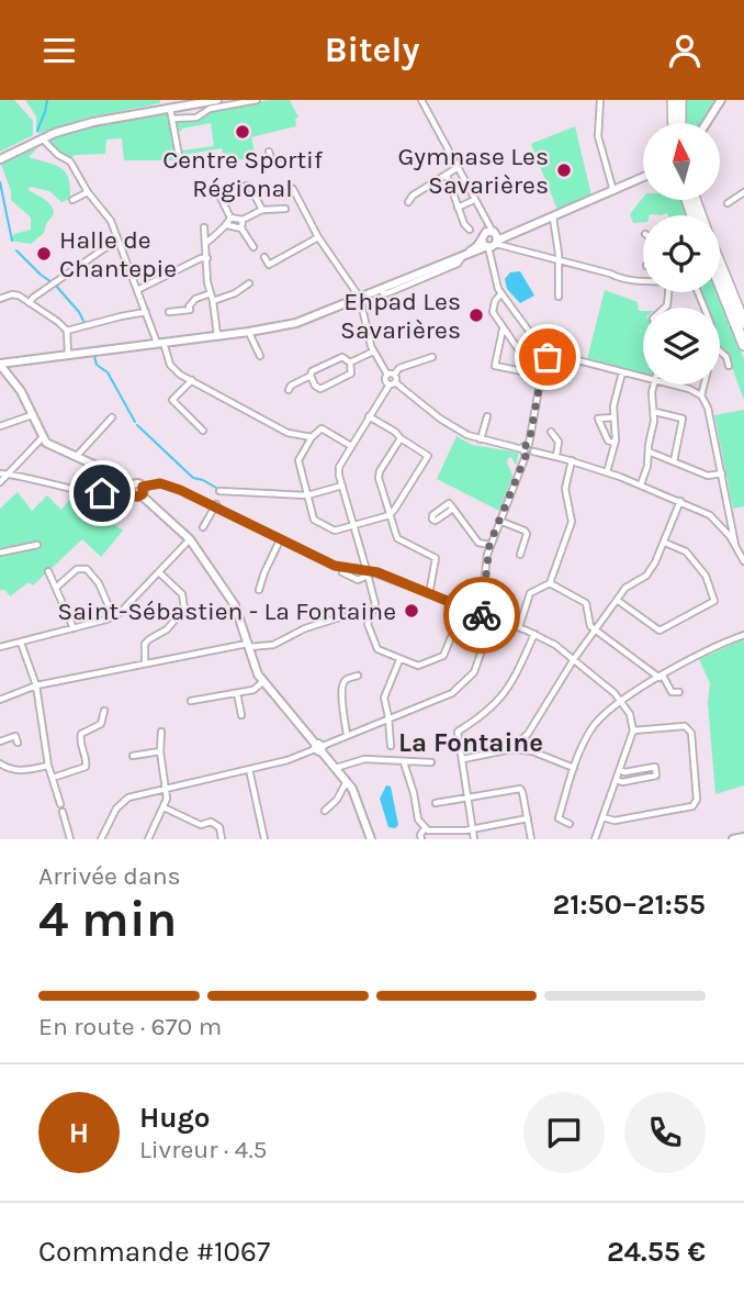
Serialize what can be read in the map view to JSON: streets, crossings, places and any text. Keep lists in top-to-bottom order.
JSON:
{
  "districts": ["La Fontaine"],
  "places": [
    "Centre Sportif Régional",
    "Gymnase Les Savarières",
    "Halle de Chantepie",
    "Ehpad Les Savarières",
    "Saint-Sébastien - La Fontaine"
  ],
  "north": "top",
  "page": {
    "header": "Bitely",
    "heading": ["4 min", "Arrivée dans", "21:50–21:55"],
    "panel": [
      "Hugo",
      "Livreur · 4.5",
      "Commande #1067",
      "24.55 €"
    ],
    "bar": "En route · 670 m",
    "round": "H"
  }
}
